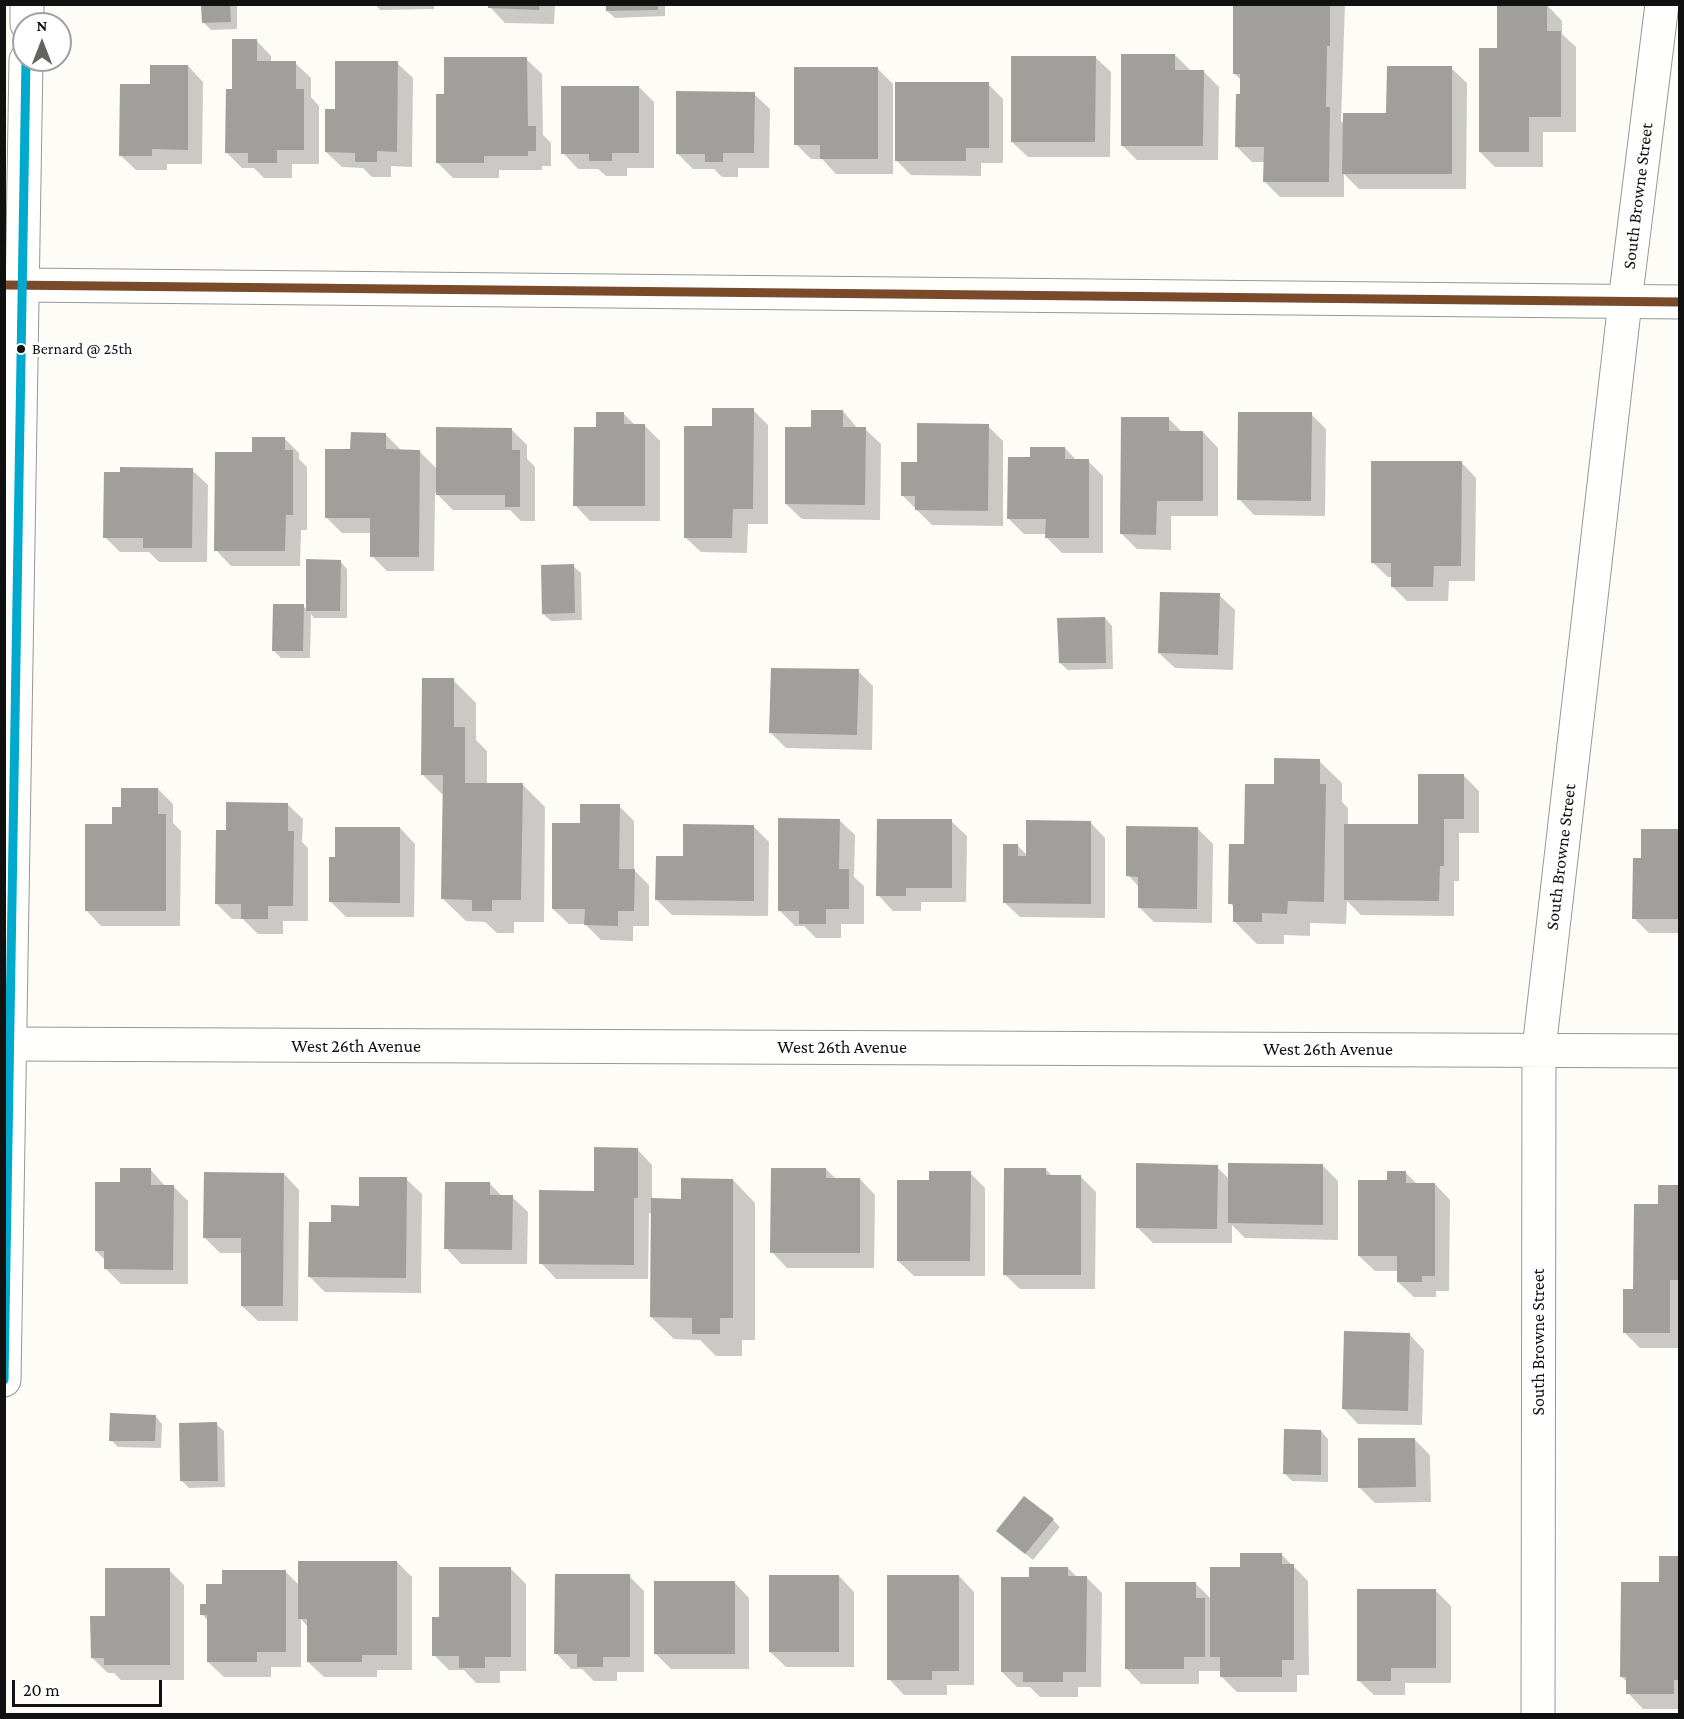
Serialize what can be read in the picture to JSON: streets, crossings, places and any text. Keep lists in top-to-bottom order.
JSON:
{
  "streets": {
    "street": ["South Browne Street", "West 26th Avenue"]
  },
  "crossings": [
    ["South Browne Street", "West 26th Avenue"]
  ],
  "places": ["Bernard @ 25th"],
  "scale_bar": "20 m",
  "north": "top"
}
